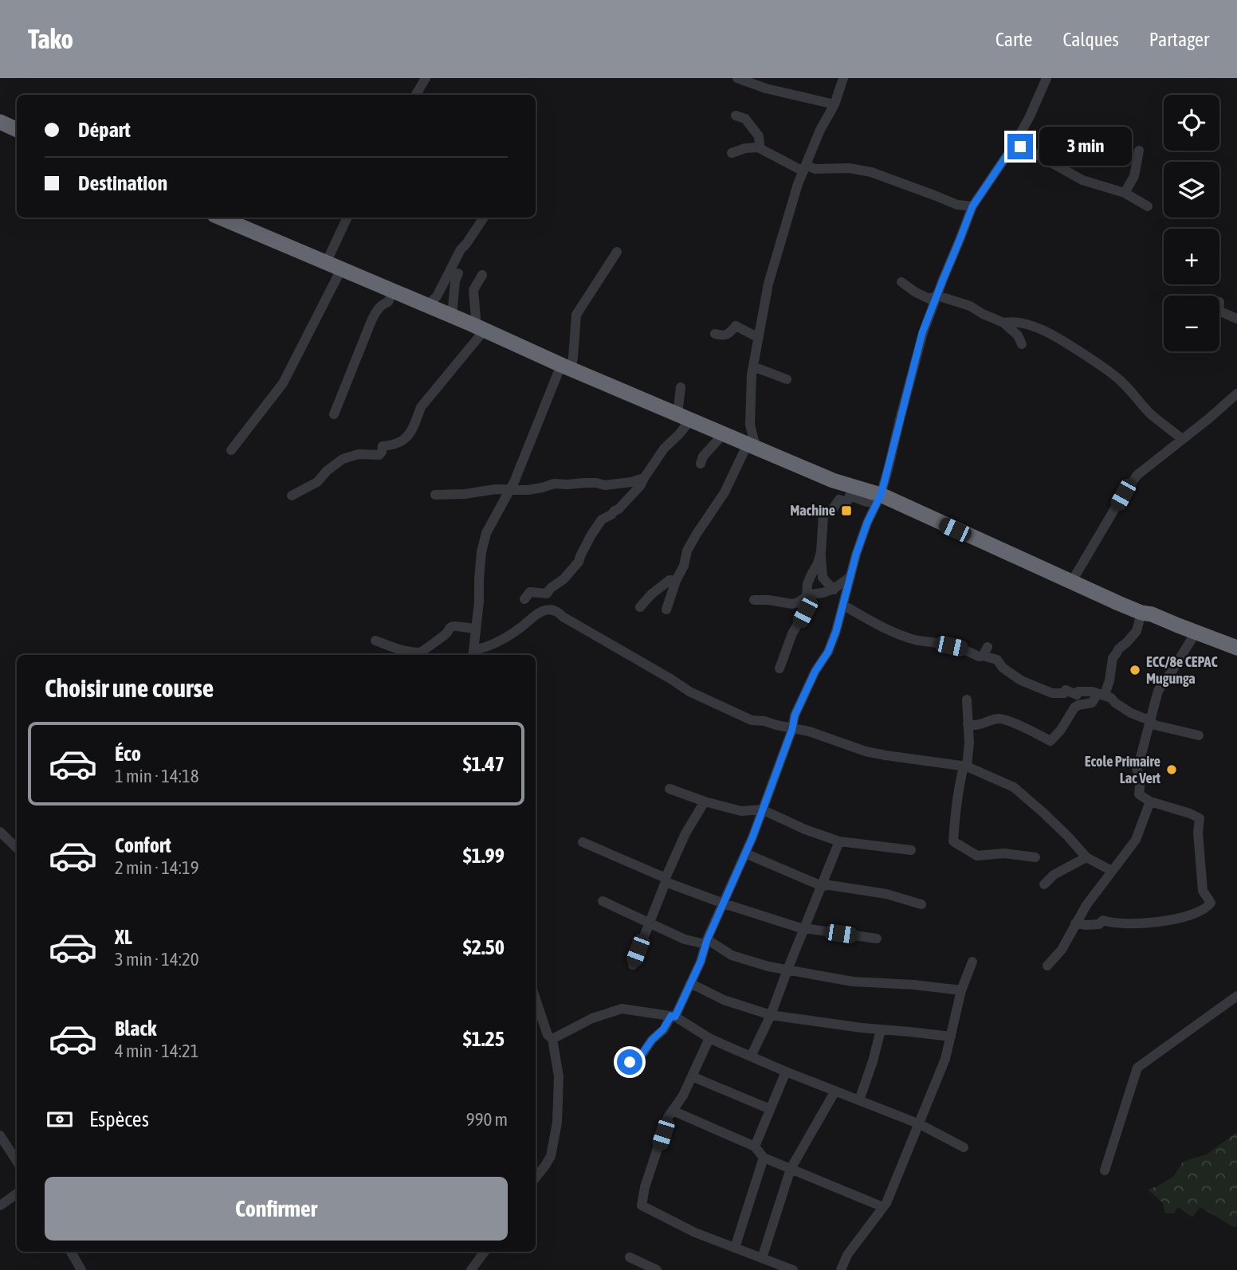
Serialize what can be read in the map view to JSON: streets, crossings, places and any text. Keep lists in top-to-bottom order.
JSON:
{
  "places": {
    "transit": ["Machine"],
    "other": ["ECC/8e CEPAC Mugunga", "Ecole Primaire Lac Vert"]
  },
  "page": {
    "header": "Tako",
    "nav": ["Carte", "Calques", "Partager"],
    "map_buttons": ["+", "−"],
    "banner": ["Départ", "Destination"],
    "bubble": "3 min",
    "heading": "Choisir une course",
    "list": [
      {
        "name": "Éco",
        "note": "1 min · 14:18",
        "value": "$1.47"
      },
      {
        "name": "Confort",
        "note": "2 min · 14:19",
        "value": "$1.99"
      },
      {
        "name": "XL",
        "note": "3 min · 14:20",
        "value": "$2.50"
      },
      {
        "name": "Black",
        "note": "4 min · 14:21",
        "value": "$1.25"
      }
    ],
    "pay": ["Espèces", "990 m"],
    "buttons": "Confirmer"
  }
}
